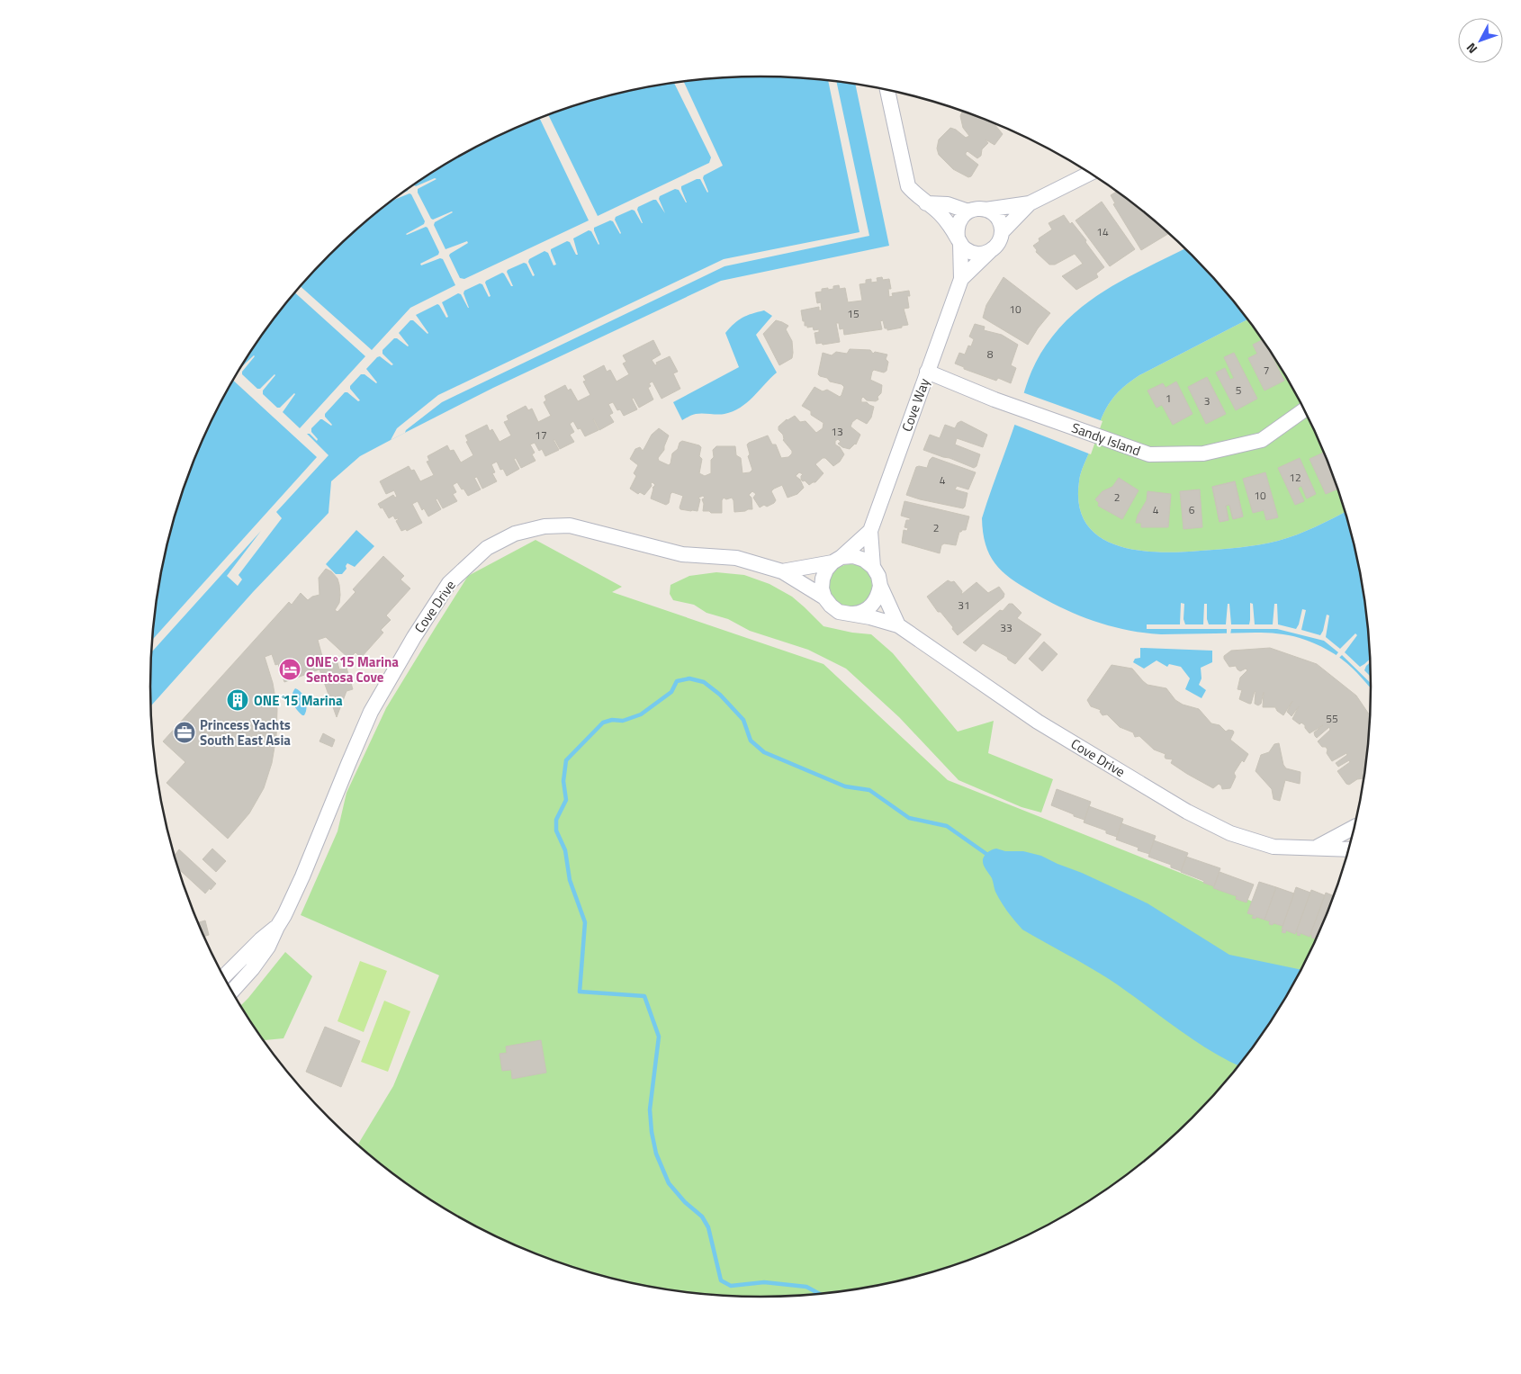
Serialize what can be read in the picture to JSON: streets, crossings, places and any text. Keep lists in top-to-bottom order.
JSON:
{
  "streets": {
    "street": ["Cove Way", "Sandy Island", "Cove Drive"]
  },
  "crossings": [
    ["Cove Way", "Sandy Island"],
    ["Cove Way", "Cove Drive"]
  ],
  "places": {
    "hotel": ["ONE°15 Marina Sentosa Cove"],
    "building": ["ONE ̊15 Marina"],
    "office": ["Princess Yachts South East Asia"]
  },
  "house_numbers": [
    "14",
    "10",
    "15",
    "8",
    "7",
    "5",
    "1",
    "3",
    "13",
    "17",
    "12",
    "4",
    "10",
    "2",
    "4",
    "6",
    "2",
    "31",
    "33",
    "55"
  ],
  "north": "bottom left"
}
